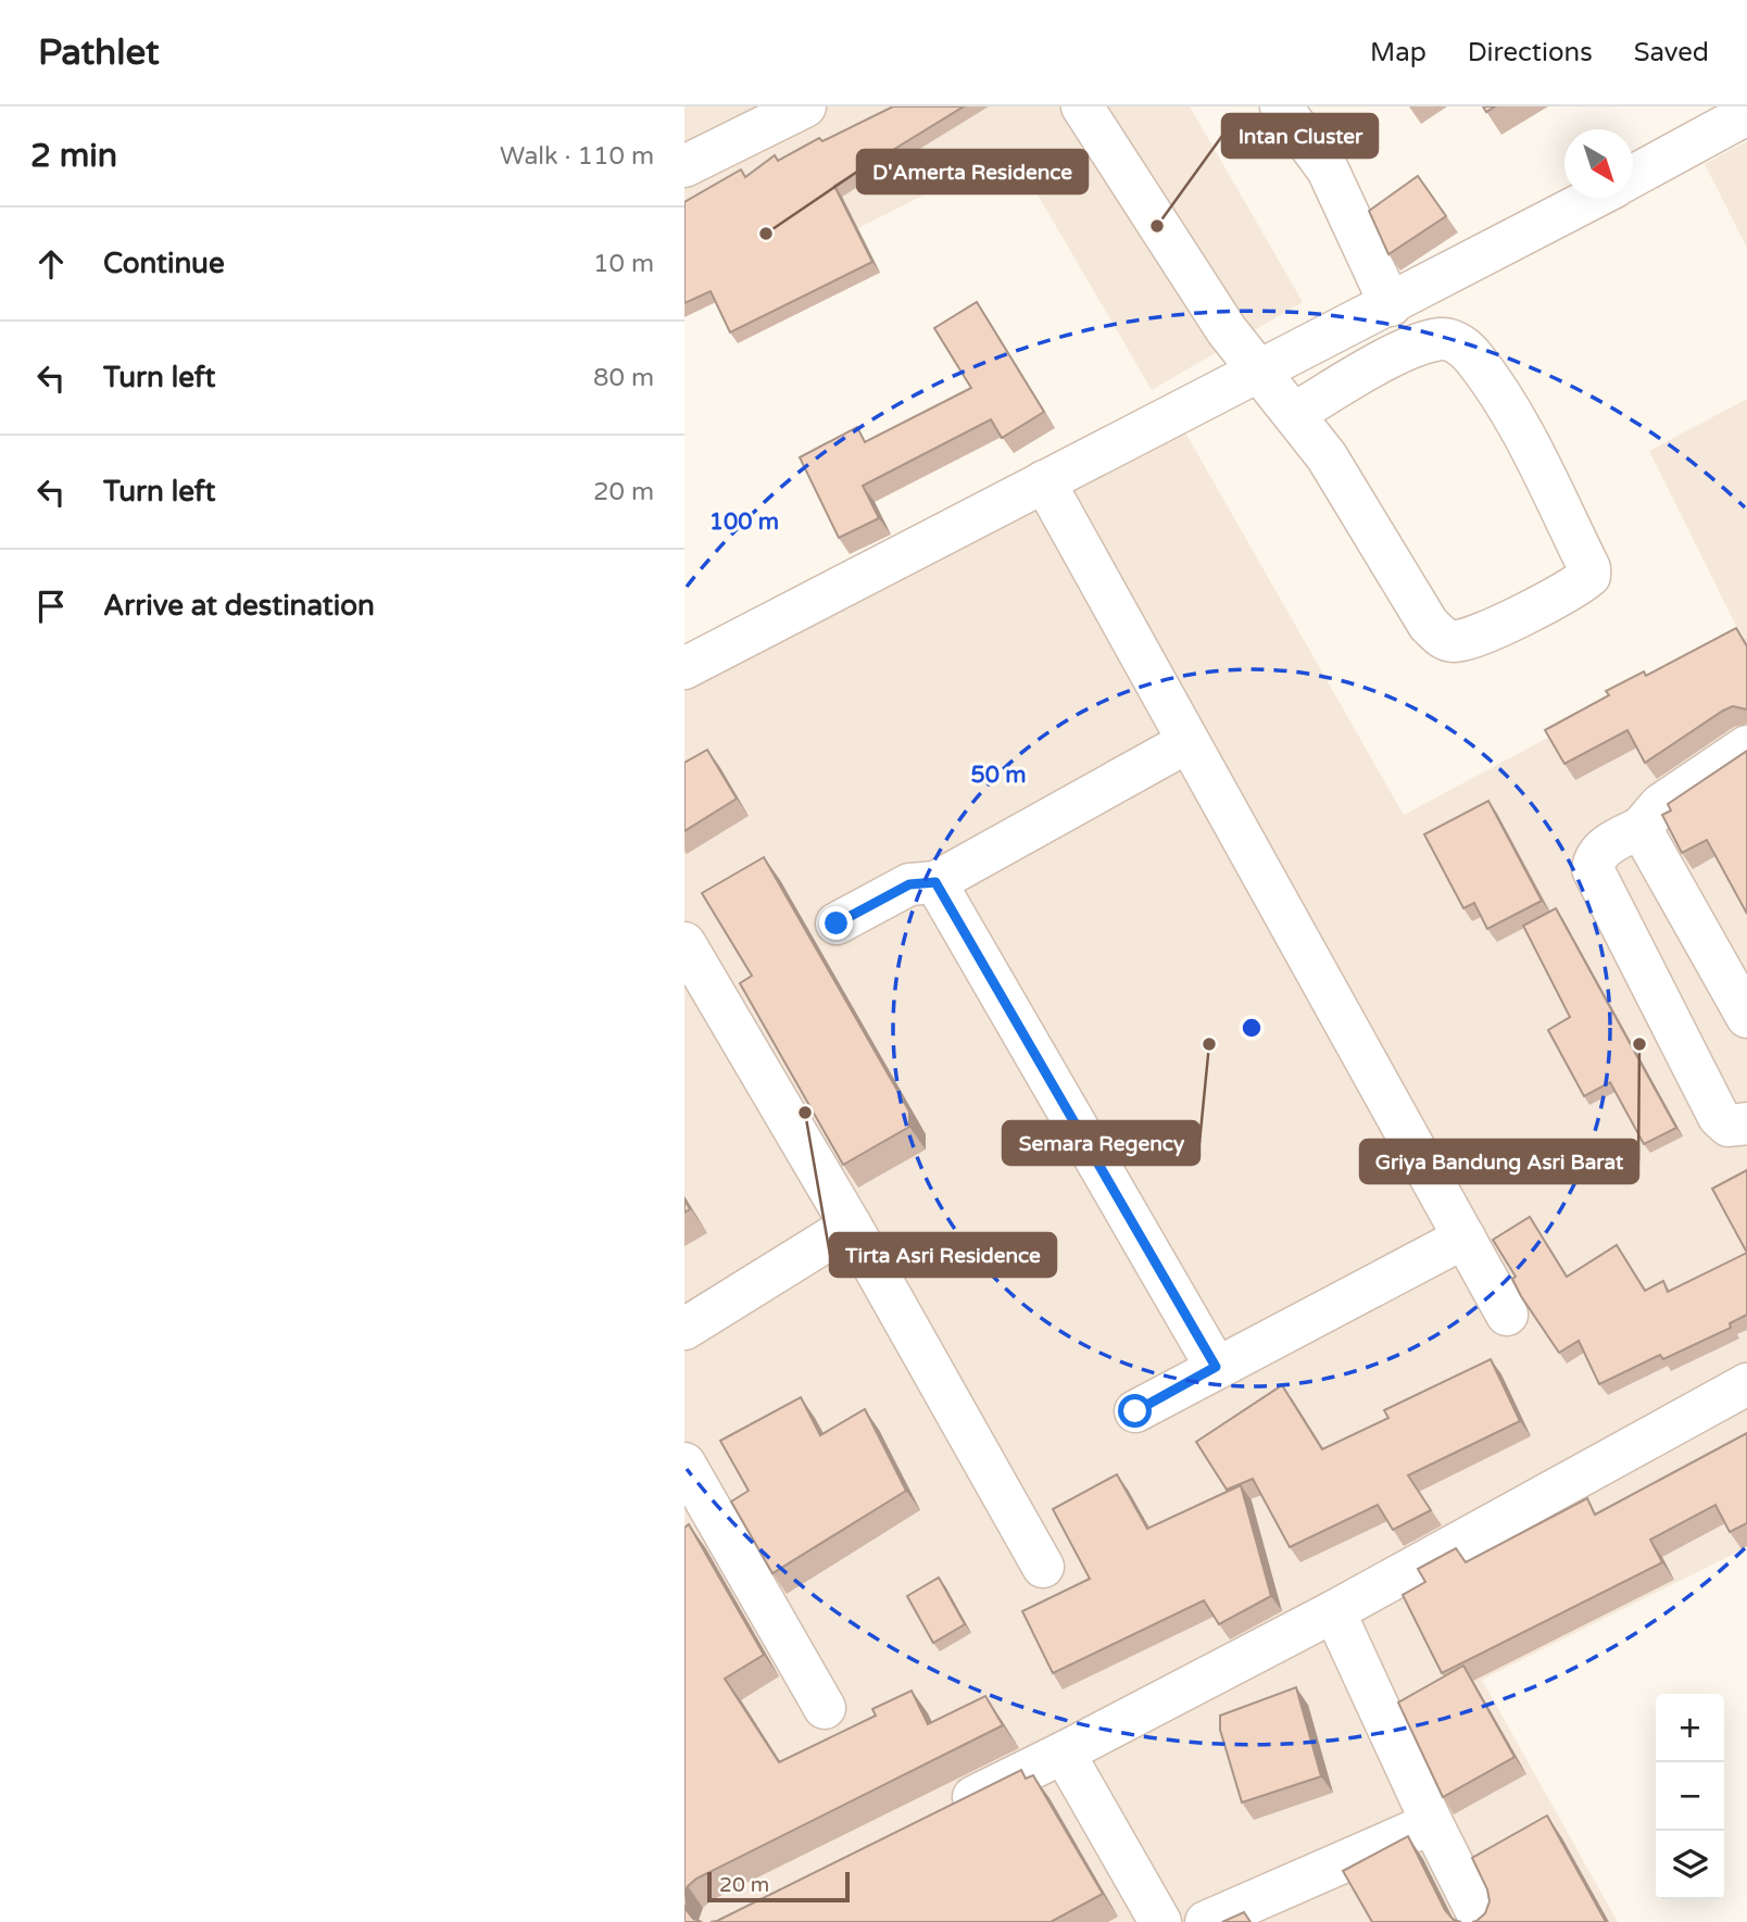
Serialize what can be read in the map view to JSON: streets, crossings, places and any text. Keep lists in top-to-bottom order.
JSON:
{
  "places": [
    "Intan Cluster",
    "D'Amerta Residence",
    "Semara Regency",
    "Griya Bandung Asri Barat",
    "Tirta Asri Residence"
  ],
  "scale_bar": "20 m",
  "north": "bottom right",
  "page": {
    "header": "Pathlet",
    "nav": ["Map", "Directions", "Saved"],
    "heading": ["2 min", "Walk · 110 m"],
    "list": [
      ["Continue", "10 m"],
      ["Turn left", "80 m"],
      ["Turn left", "20 m"],
      "Arrive at destination"
    ],
    "map_buttons": ["+", "−"],
    "scale": "20 m"
  },
  "rings": ["100 m", "50 m"]
}
